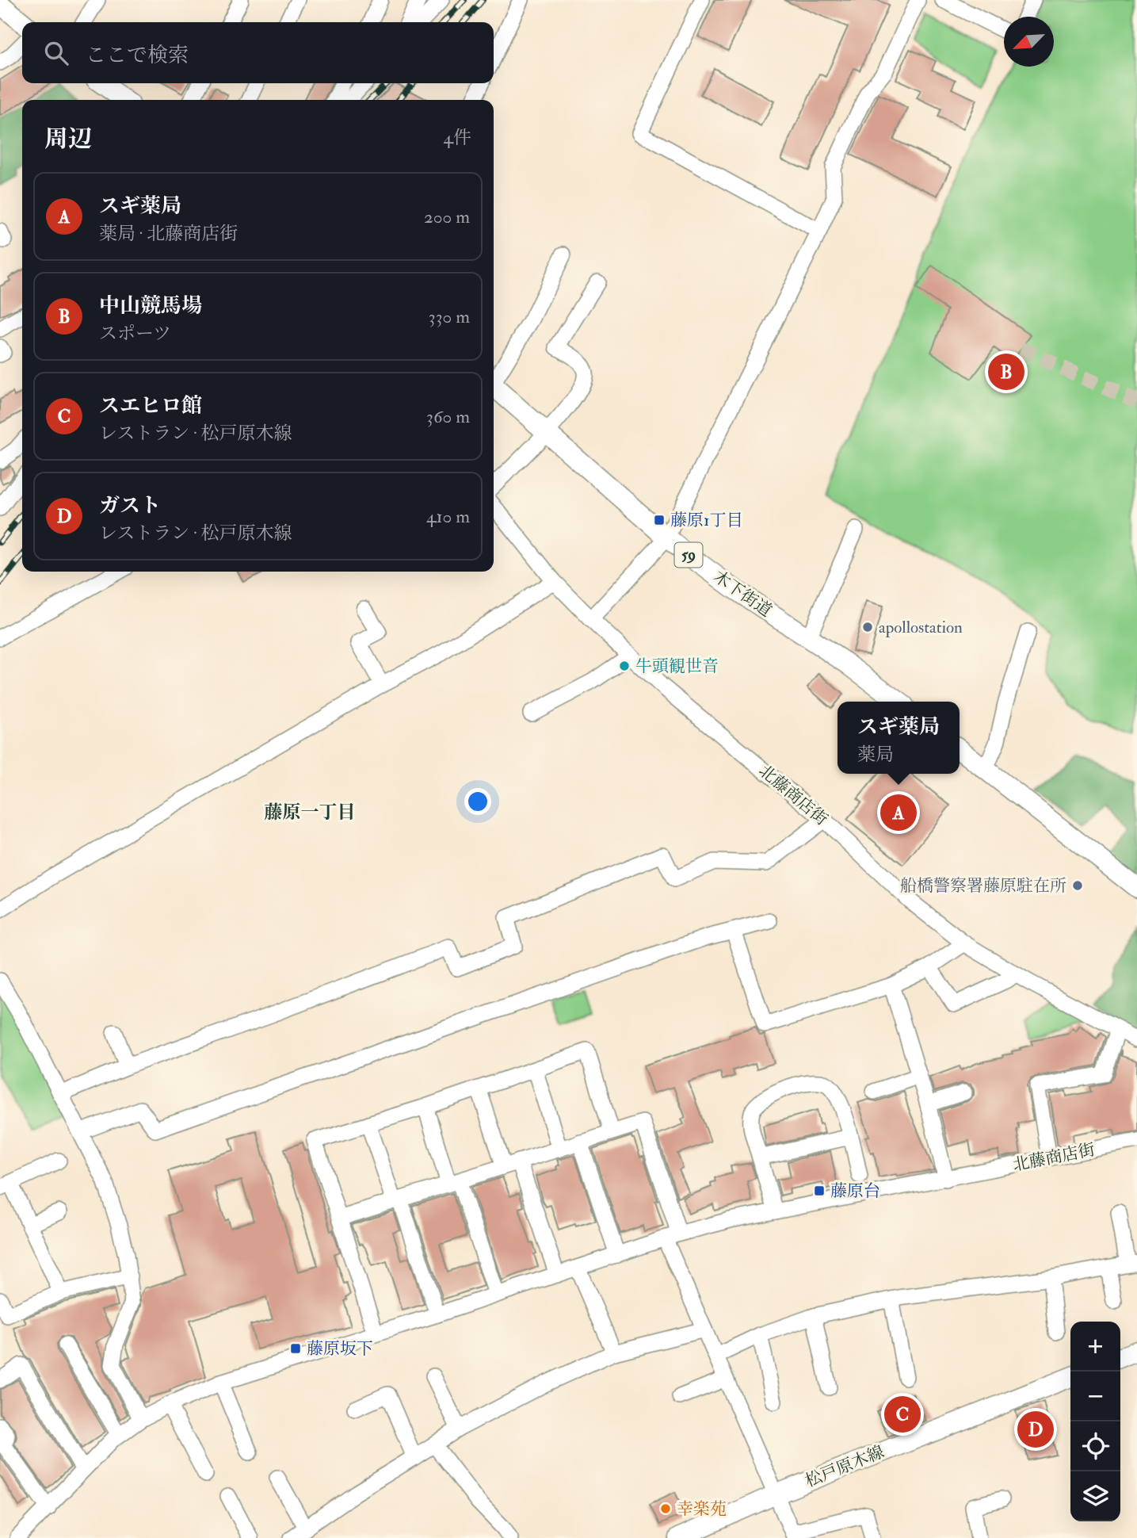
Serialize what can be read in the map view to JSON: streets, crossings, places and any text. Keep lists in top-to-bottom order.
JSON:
{
  "streets": {
    "main road": ["59", "木下街道", "松戸原木線"],
    "street": ["北藤商店街"]
  },
  "districts": ["藤原一丁目"],
  "places": {
    "transit": ["藤原1丁目", "藤原台", "藤原坂下"],
    "other": [
      "apollostation",
      "牛頭観世音",
      "船橋警察署藤原駐在所",
      "幸楽苑"
    ]
  },
  "north": "bottom left",
  "page": {
    "search": "ここで検索",
    "heading": ["周辺", "4件"],
    "list": [
      {
        "mark": "A",
        "name": "スギ薬局",
        "note": "薬局 · 北藤商店街",
        "value": "200 m"
      },
      {
        "mark": "B",
        "name": "中山競馬場",
        "note": "スポーツ",
        "value": "330 m"
      },
      {
        "mark": "C",
        "name": "スエヒロ館",
        "note": "レストラン · 松戸原木線",
        "value": "360 m"
      },
      {
        "mark": "D",
        "name": "ガスト",
        "note": "レストラン · 松戸原木線",
        "value": "410 m"
      }
    ],
    "pins": [
      "B",
      "A",
      "C",
      "D"
    ],
    "popup": ["スギ薬局", "薬局"],
    "map_buttons": ["+", "−"]
  }
}
